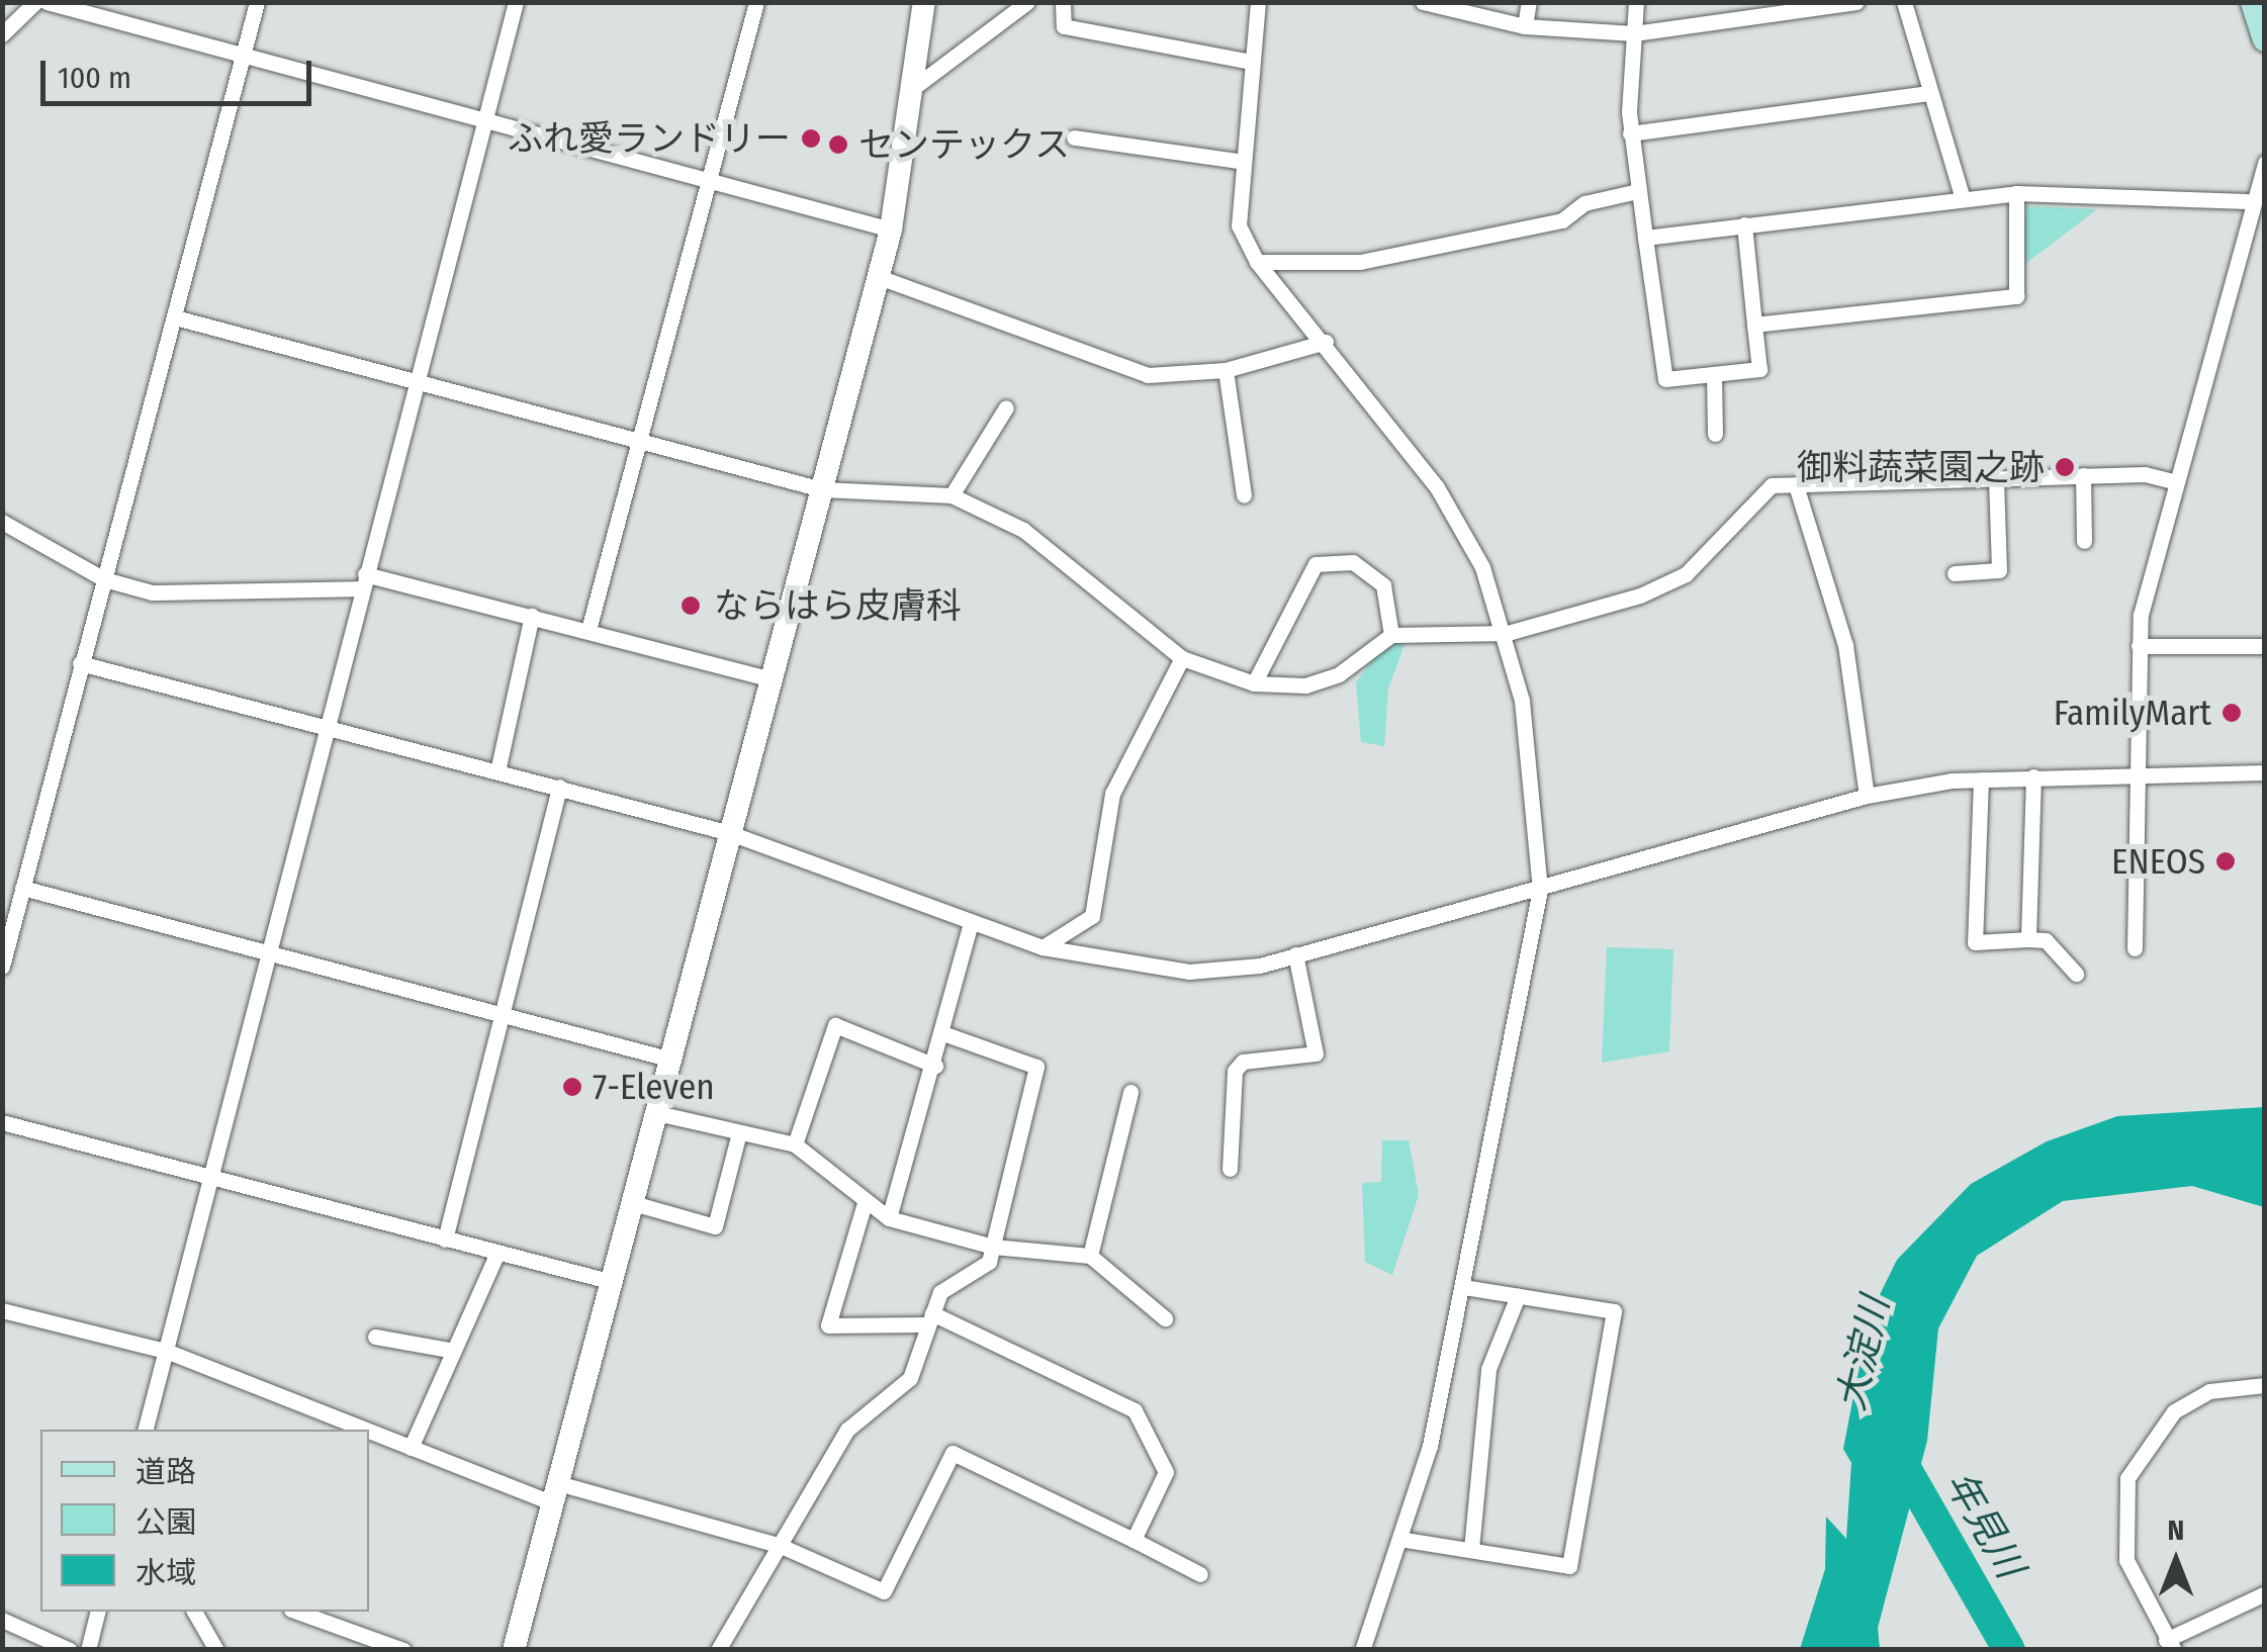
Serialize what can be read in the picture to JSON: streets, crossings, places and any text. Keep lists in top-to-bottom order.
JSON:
{
  "water": ["大淀川", "年見川"],
  "places": [
    "ふれ愛ランドリー",
    "センテックス",
    "御料蔬菜園之跡",
    "ならはら皮膚科",
    "FamilyMart",
    "ENEOS",
    "7-Eleven"
  ],
  "legend": ["道路", "公園", "水域"],
  "scale_bar": "100 m",
  "north": "top"
}
